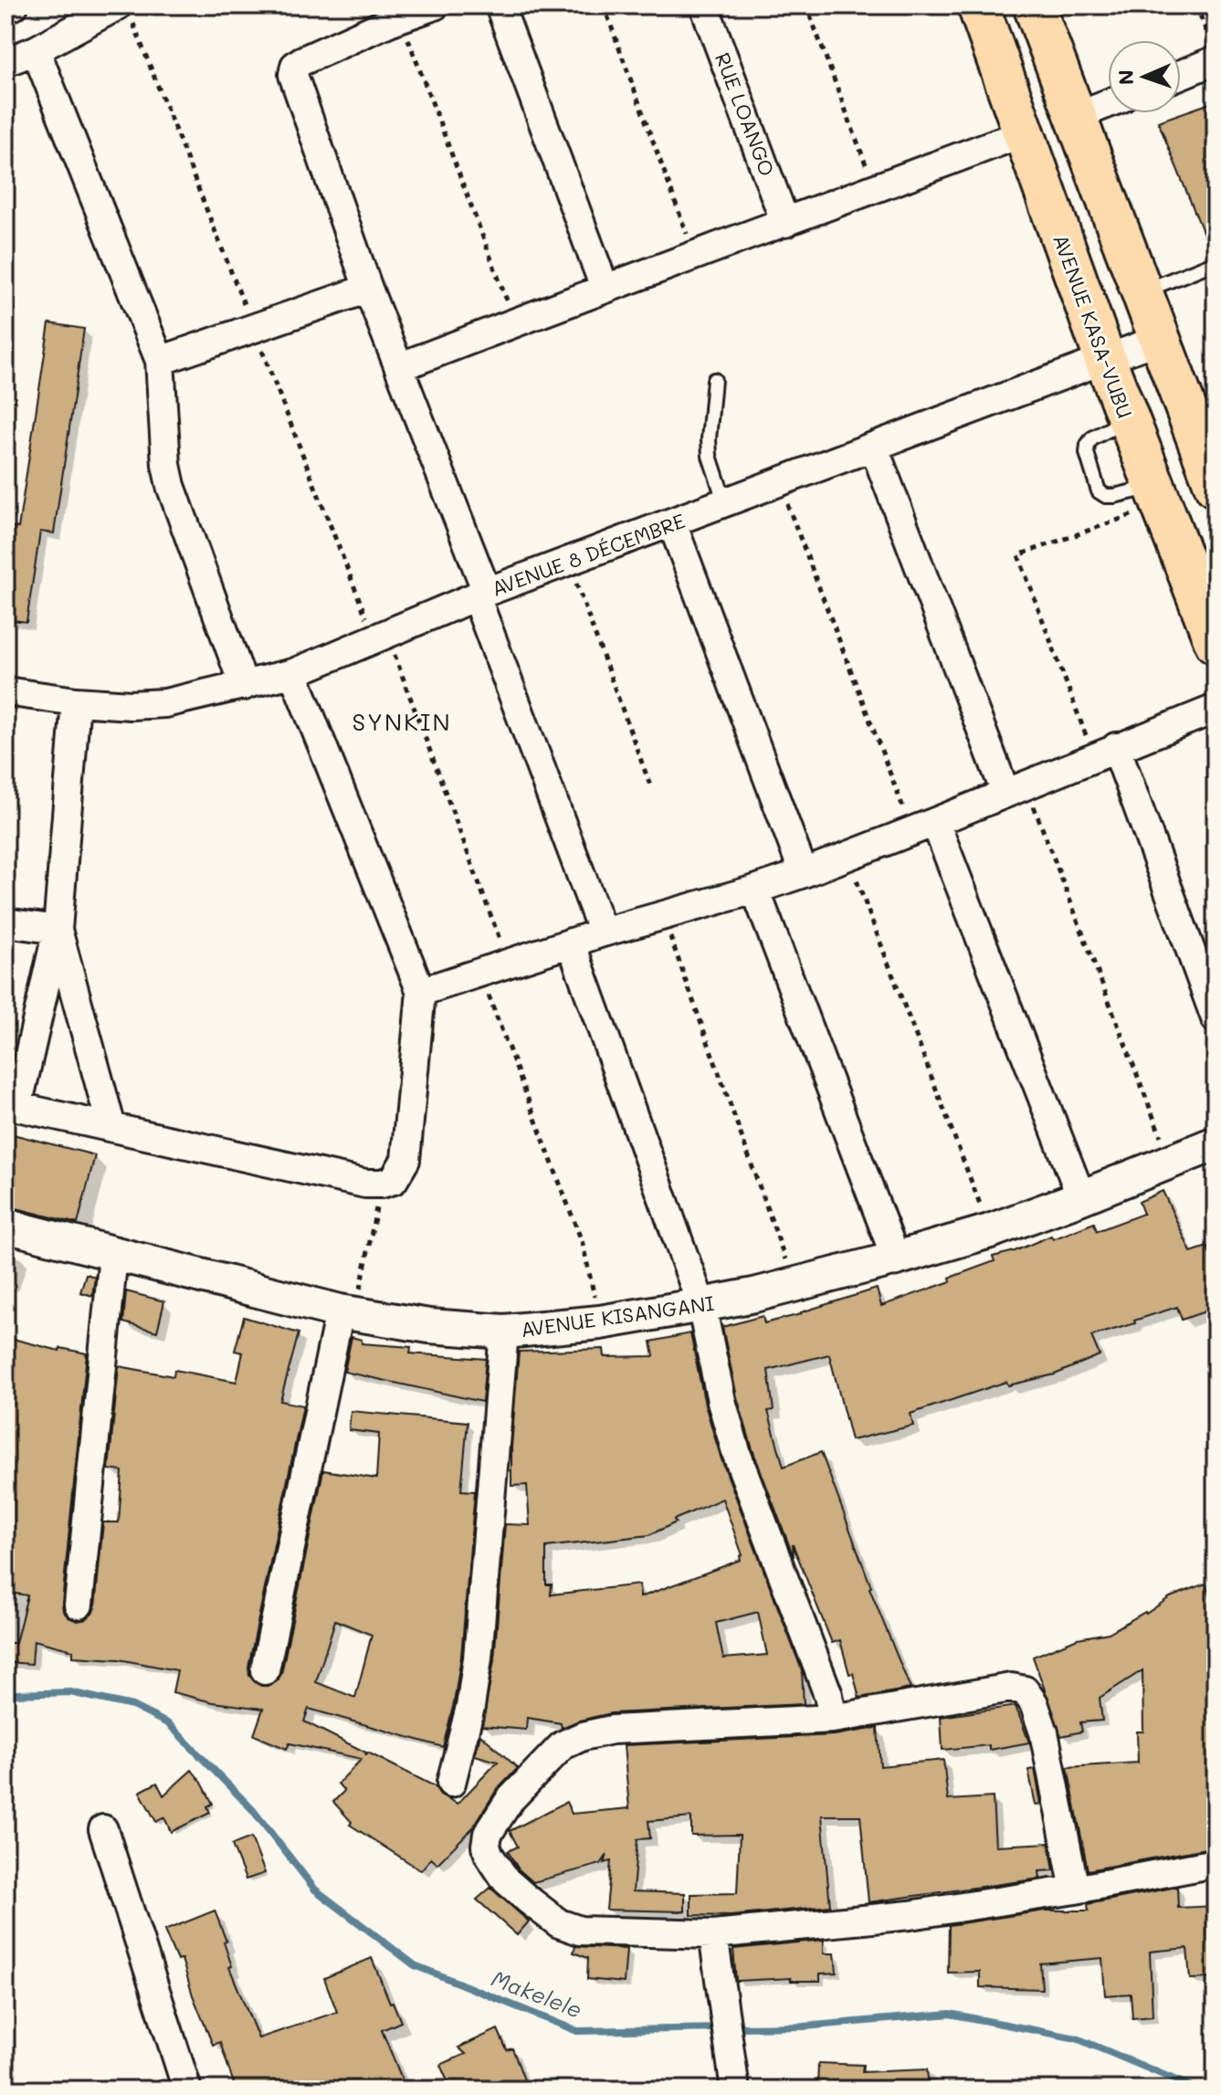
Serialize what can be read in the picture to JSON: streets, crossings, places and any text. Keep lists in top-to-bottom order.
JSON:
{
  "streets": {
    "main road": ["AVENUE KASA-VUBU"],
    "street": ["RUE LOANGO", "AVENUE 8 DÉCEMBRE", "AVENUE KISANGANI"]
  },
  "crossings": [
    ["AVENUE KASA-VUBU", "AVENUE 8 DÉCEMBRE"]
  ],
  "districts": ["SYNKIN"],
  "water": ["Makelele"],
  "north": "left"
}
